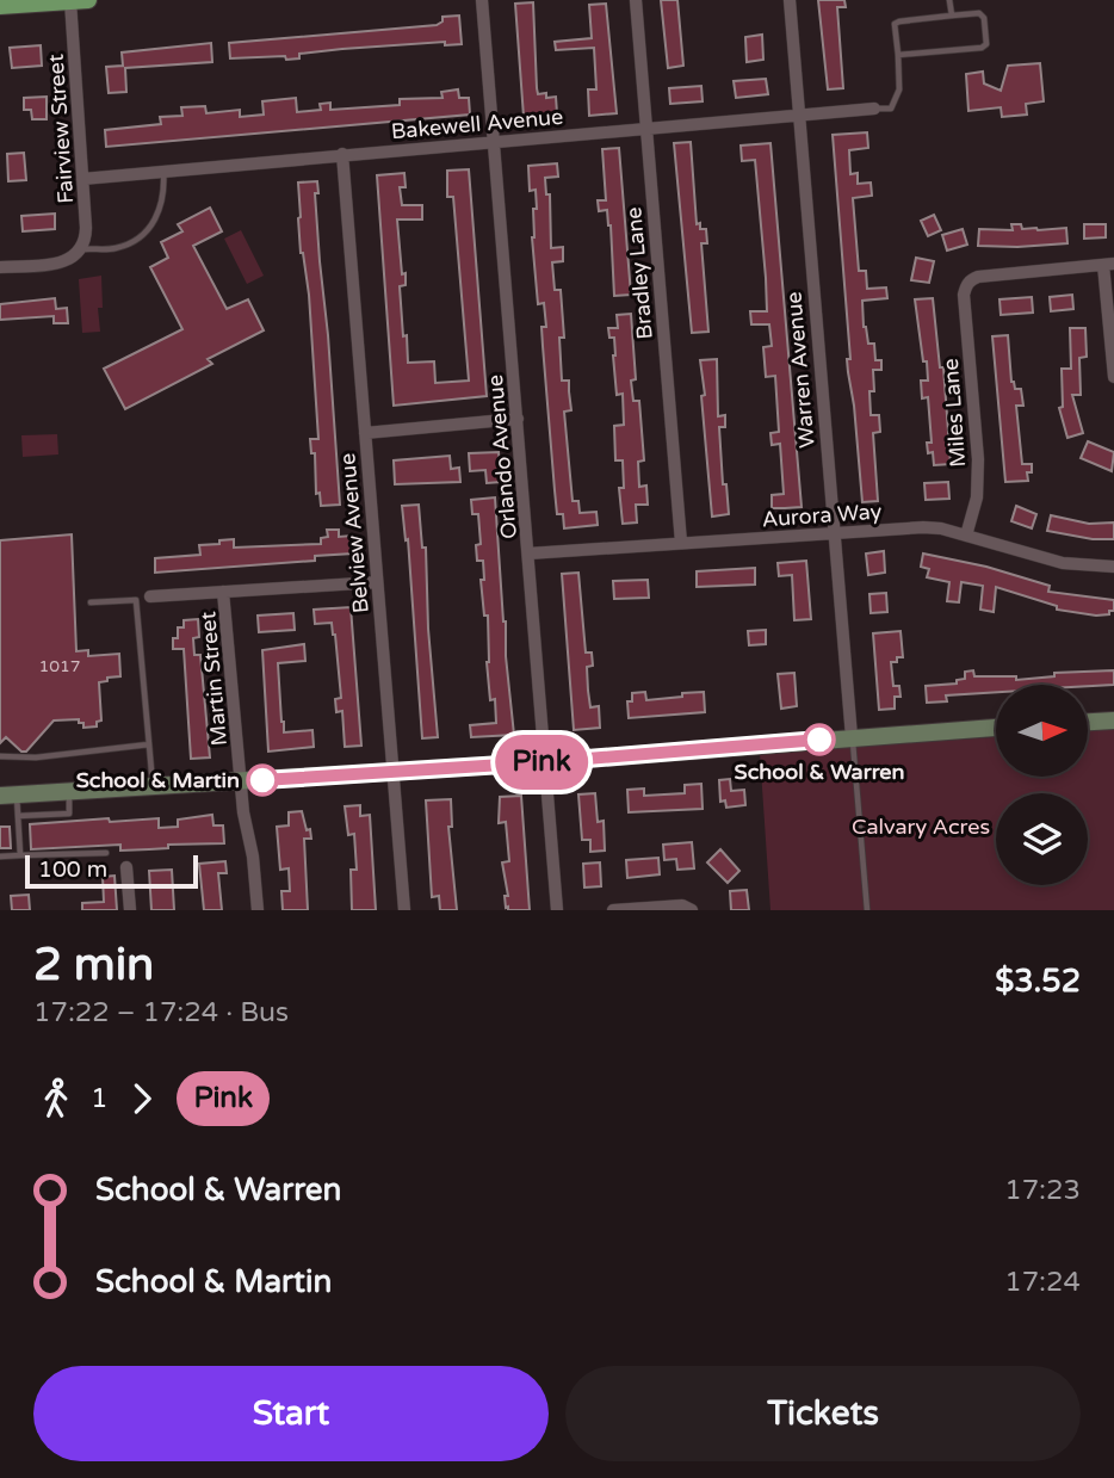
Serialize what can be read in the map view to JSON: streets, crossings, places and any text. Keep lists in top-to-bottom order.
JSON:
{
  "streets": {
    "street": [
      "Bakewell Avenue",
      "Fairview Street",
      "Bradley Lane",
      "Warren Avenue",
      "Miles Lane",
      "Orlando Avenue",
      "Aurora Way",
      "Belview Avenue",
      "Martin Street"
    ]
  },
  "crossings": [
    ["Bakewell Avenue", "Fairview Street"],
    ["Bakewell Avenue", "Bradley Lane"],
    ["Bakewell Avenue", "Warren Avenue"],
    ["Bakewell Avenue", "Orlando Avenue"],
    ["Bakewell Avenue", "Belview Avenue"],
    ["Bradley Lane", "Aurora Way"],
    ["Warren Avenue", "Aurora Way"],
    ["Miles Lane", "Aurora Way"],
    ["Orlando Avenue", "Aurora Way"]
  ],
  "parks": ["Calvary Acres"],
  "places": ["School & Warren", "School & Martin"],
  "lines": ["bus line Pink"],
  "house_numbers": ["1017"],
  "scale_bar": "100 m",
  "north": "right",
  "page": {
    "on_map": "Pink",
    "scale": "100 m",
    "heading": ["2 min", "17:22 – 17:24 · Bus", "$3.52"],
    "legs": ["1", "Pink"],
    "list": [
      {
        "name": "School & Warren",
        "value": "17:23"
      },
      {
        "name": "School & Martin",
        "value": "17:24"
      }
    ],
    "buttons": ["Start", "Tickets"]
  }
}
